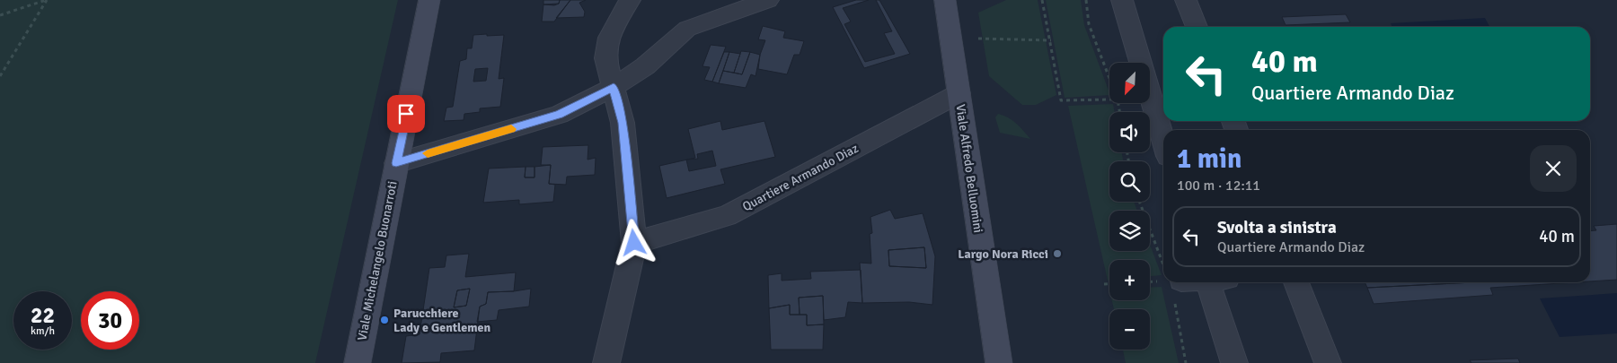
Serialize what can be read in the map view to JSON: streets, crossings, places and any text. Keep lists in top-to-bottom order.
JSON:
{
  "streets": {
    "street": ["Viale Alfredo Belluomini", "Quartiere Armando Diaz", "Viale Michelangelo Buonarroti"]
  },
  "crossings": [
    ["Viale Alfredo Belluomini", "Quartiere Armando Diaz"]
  ],
  "places": ["Largo Nora Ricci", "Parucchiere Lady e Gentlemen"],
  "north": "bottom left",
  "page": {
    "turn": ["40 m", "Quartiere Armando Diaz"],
    "map_buttons": ["+", "−"],
    "heading": ["1 min", "100 m · 12:11"],
    "list": [
      {
        "name": "Svolta a sinistra",
        "note": "Quartiere Armando Diaz",
        "value": "40 m"
      }
    ],
    "speed": "22 km/h",
    "limit": "30"
  }
}
